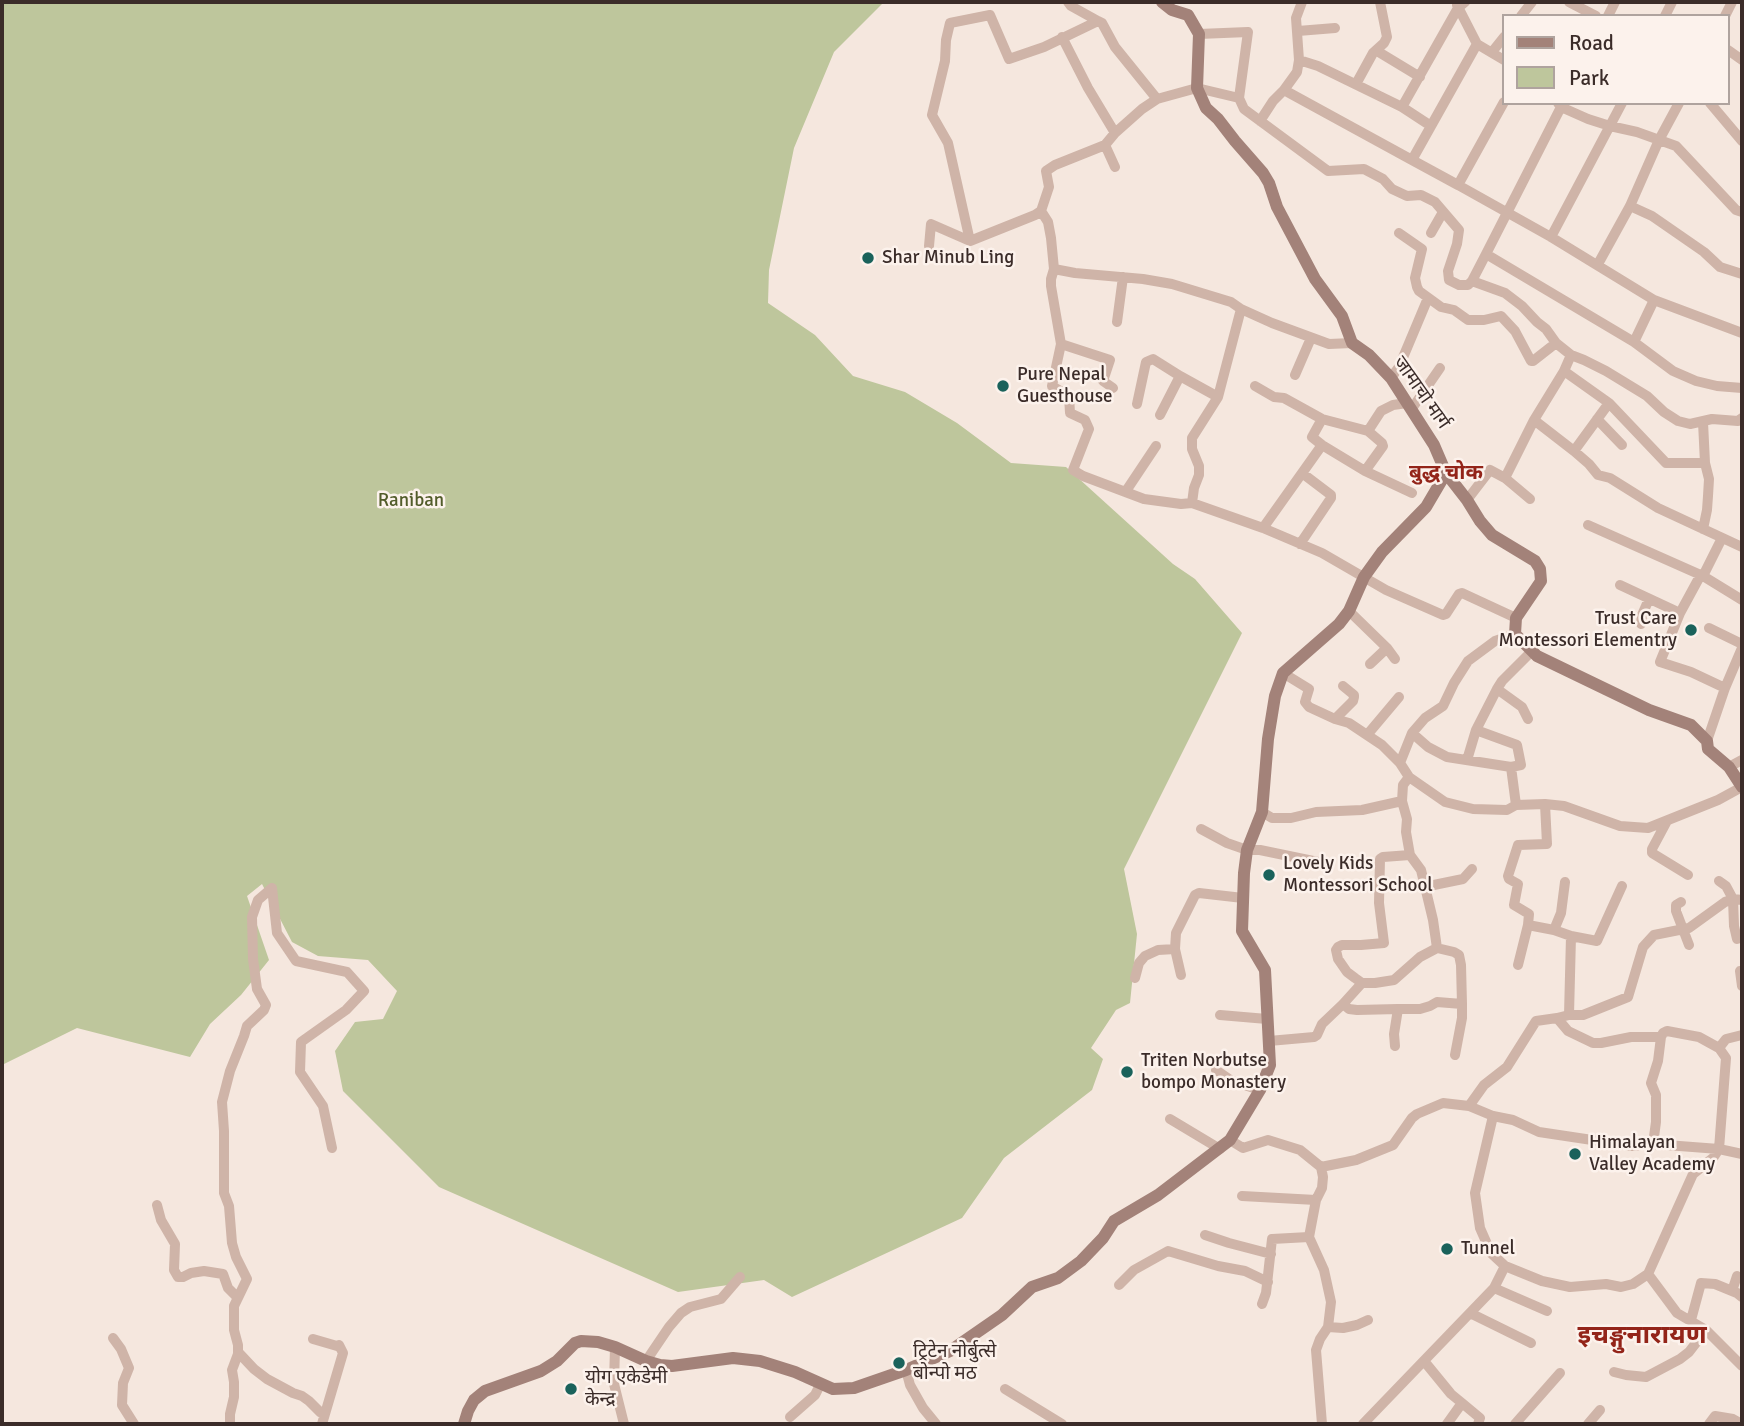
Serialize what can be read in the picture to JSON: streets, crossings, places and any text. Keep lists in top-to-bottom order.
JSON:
{
  "streets": {
    "street": ["जामाचो मार्ग"]
  },
  "districts": ["बुद्ध चोक", "इचङ्गुनारायण"],
  "parks": ["Raniban"],
  "places": [
    "Shar Minub Ling",
    "Pure Nepal Guesthouse",
    "Trust Care Montessori Elementry",
    "Lovely Kids Montessori School",
    "Triten Norbutse bompo Monastery",
    "Himalayan Valley Academy",
    "Tunnel",
    "ट्रिटेन नोर्बुत्से बोन्पो मठ",
    "योग एकेडेमी केन्द्र"
  ],
  "legend": ["Road", "Park"]
}
